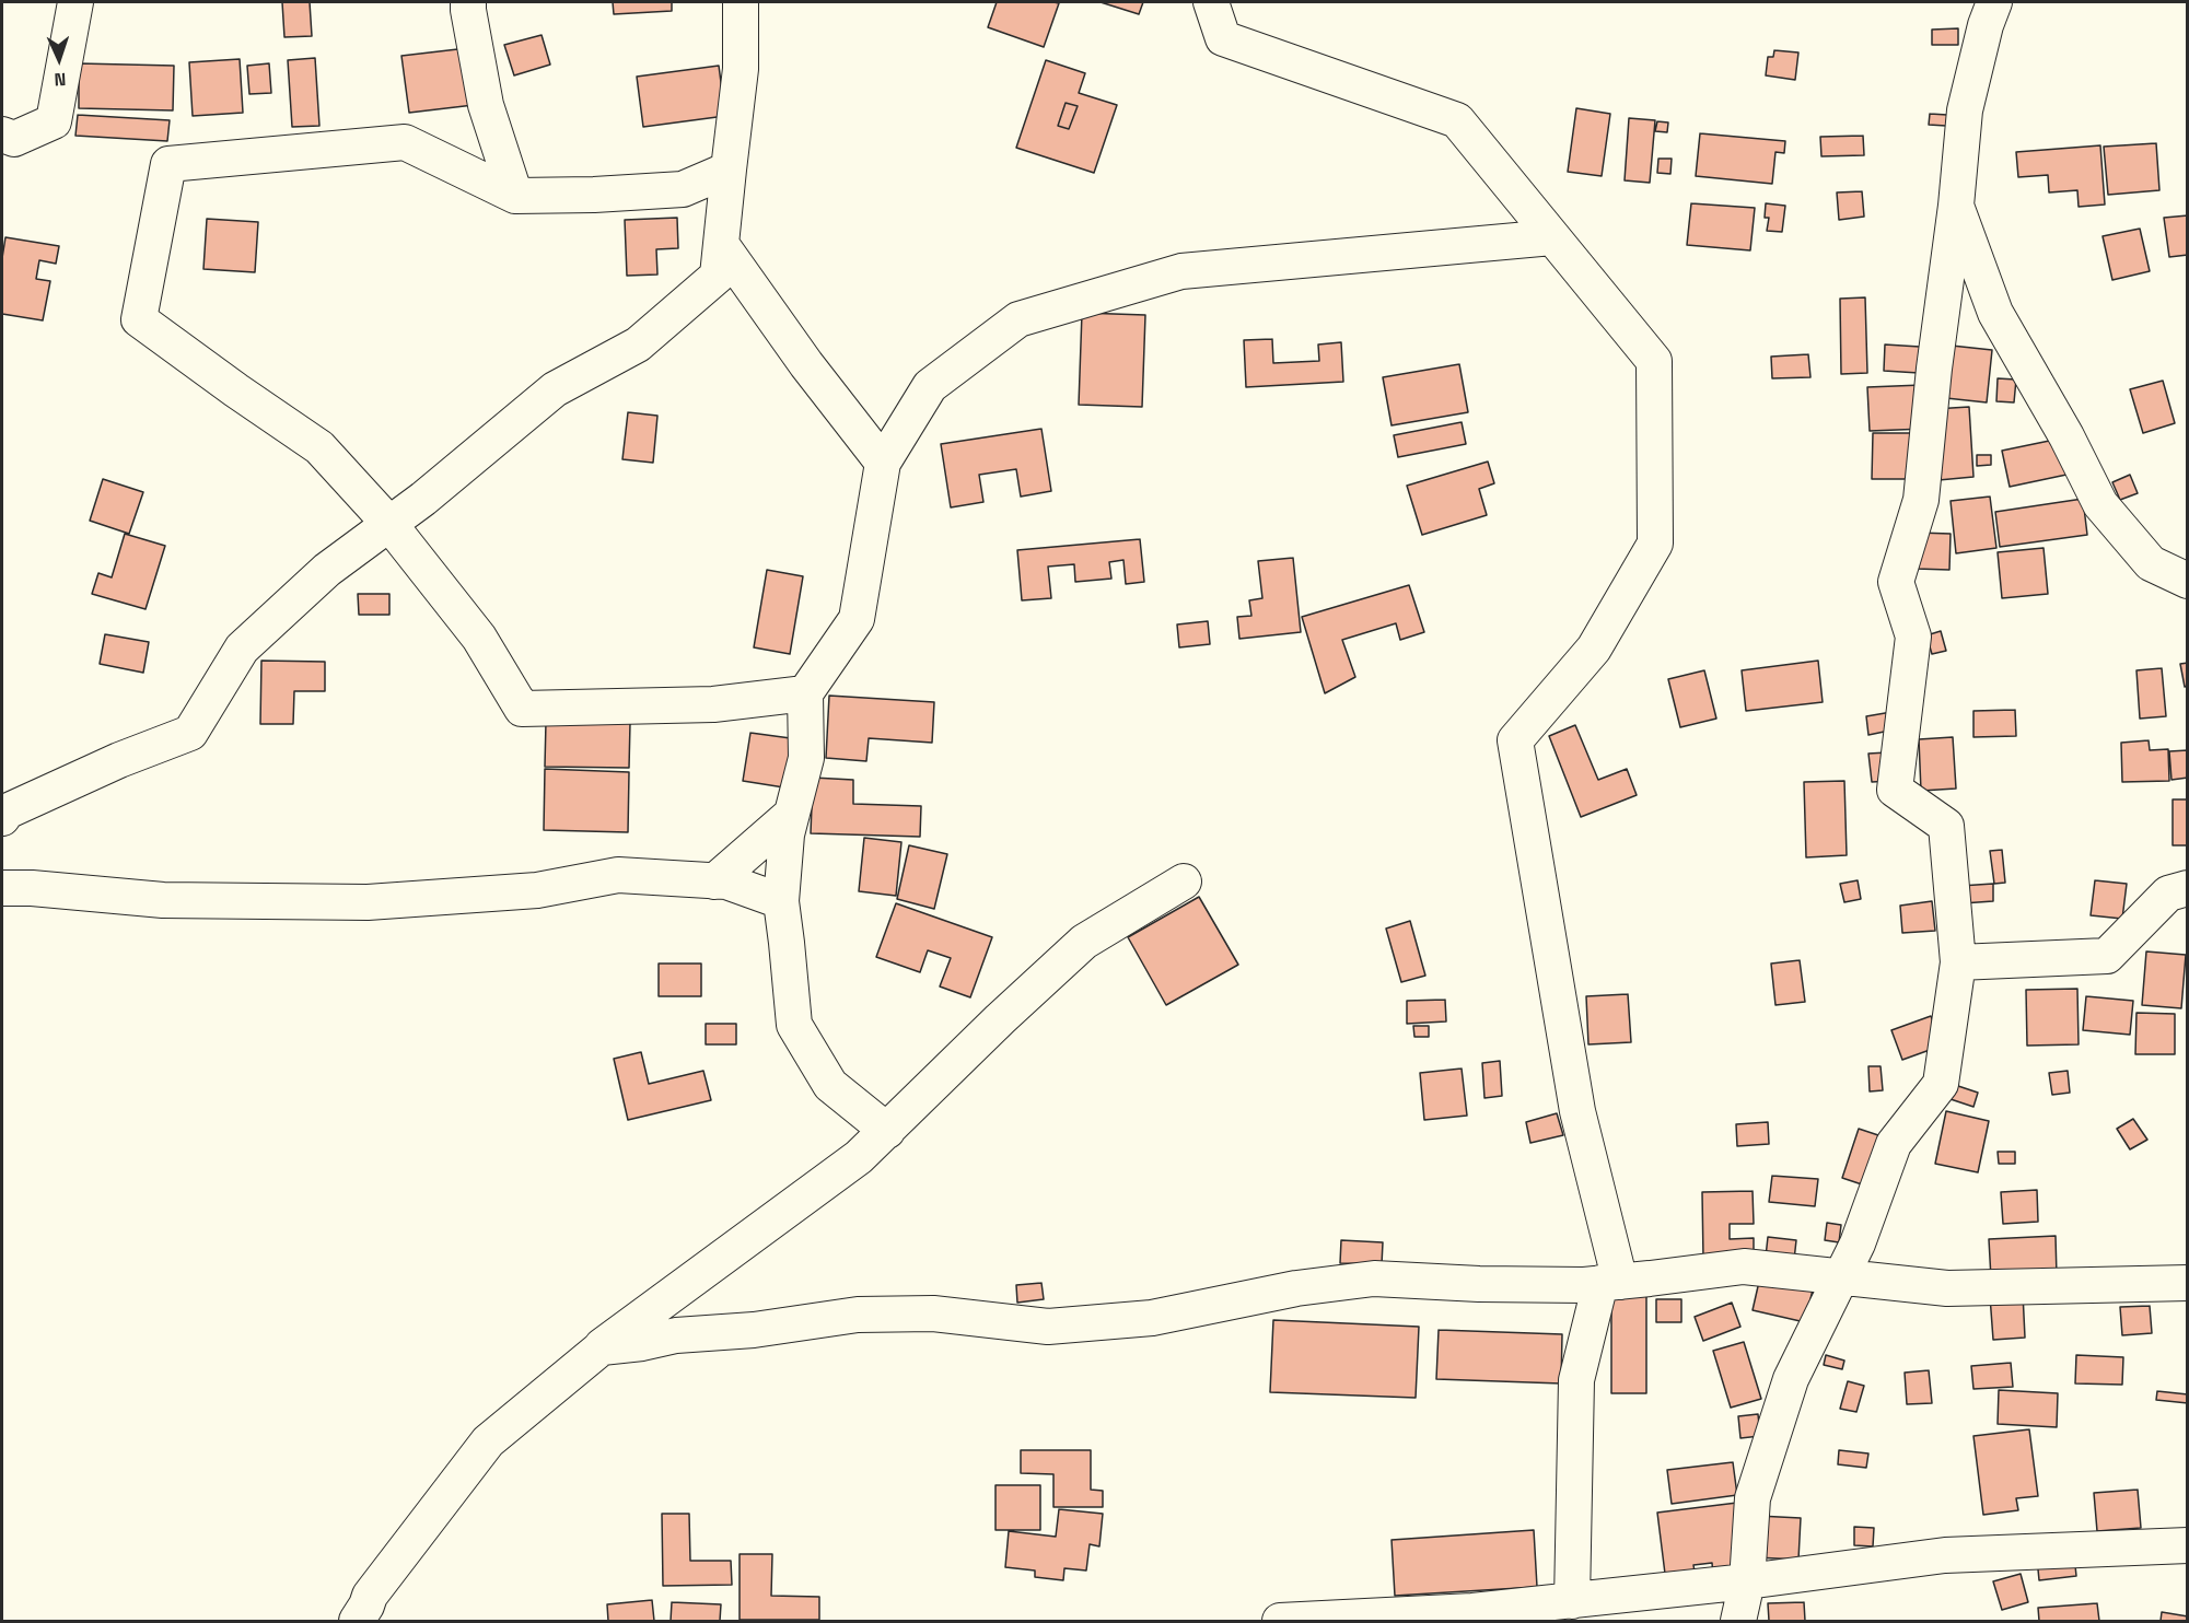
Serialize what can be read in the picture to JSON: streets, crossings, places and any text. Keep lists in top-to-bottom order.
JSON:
{
  "north": "bottom"
}
